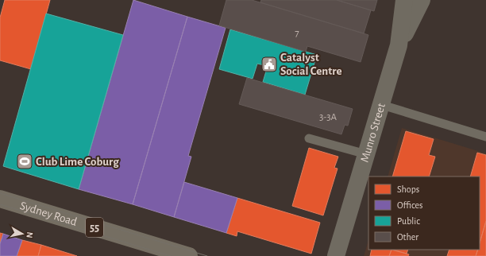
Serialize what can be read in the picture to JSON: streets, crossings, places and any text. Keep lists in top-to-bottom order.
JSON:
{
  "streets": {
    "highway": ["Sydney Road", "55"],
    "street": ["Munro Street"]
  },
  "places": {
    "public building": ["Catalyst Social Centre"],
    "sports": ["Club Lime Coburg"]
  },
  "house_numbers": ["7", "3-3A"],
  "legend": [
    "Shops",
    "Offices",
    "Public",
    "Other"
  ],
  "north": "right"
}
